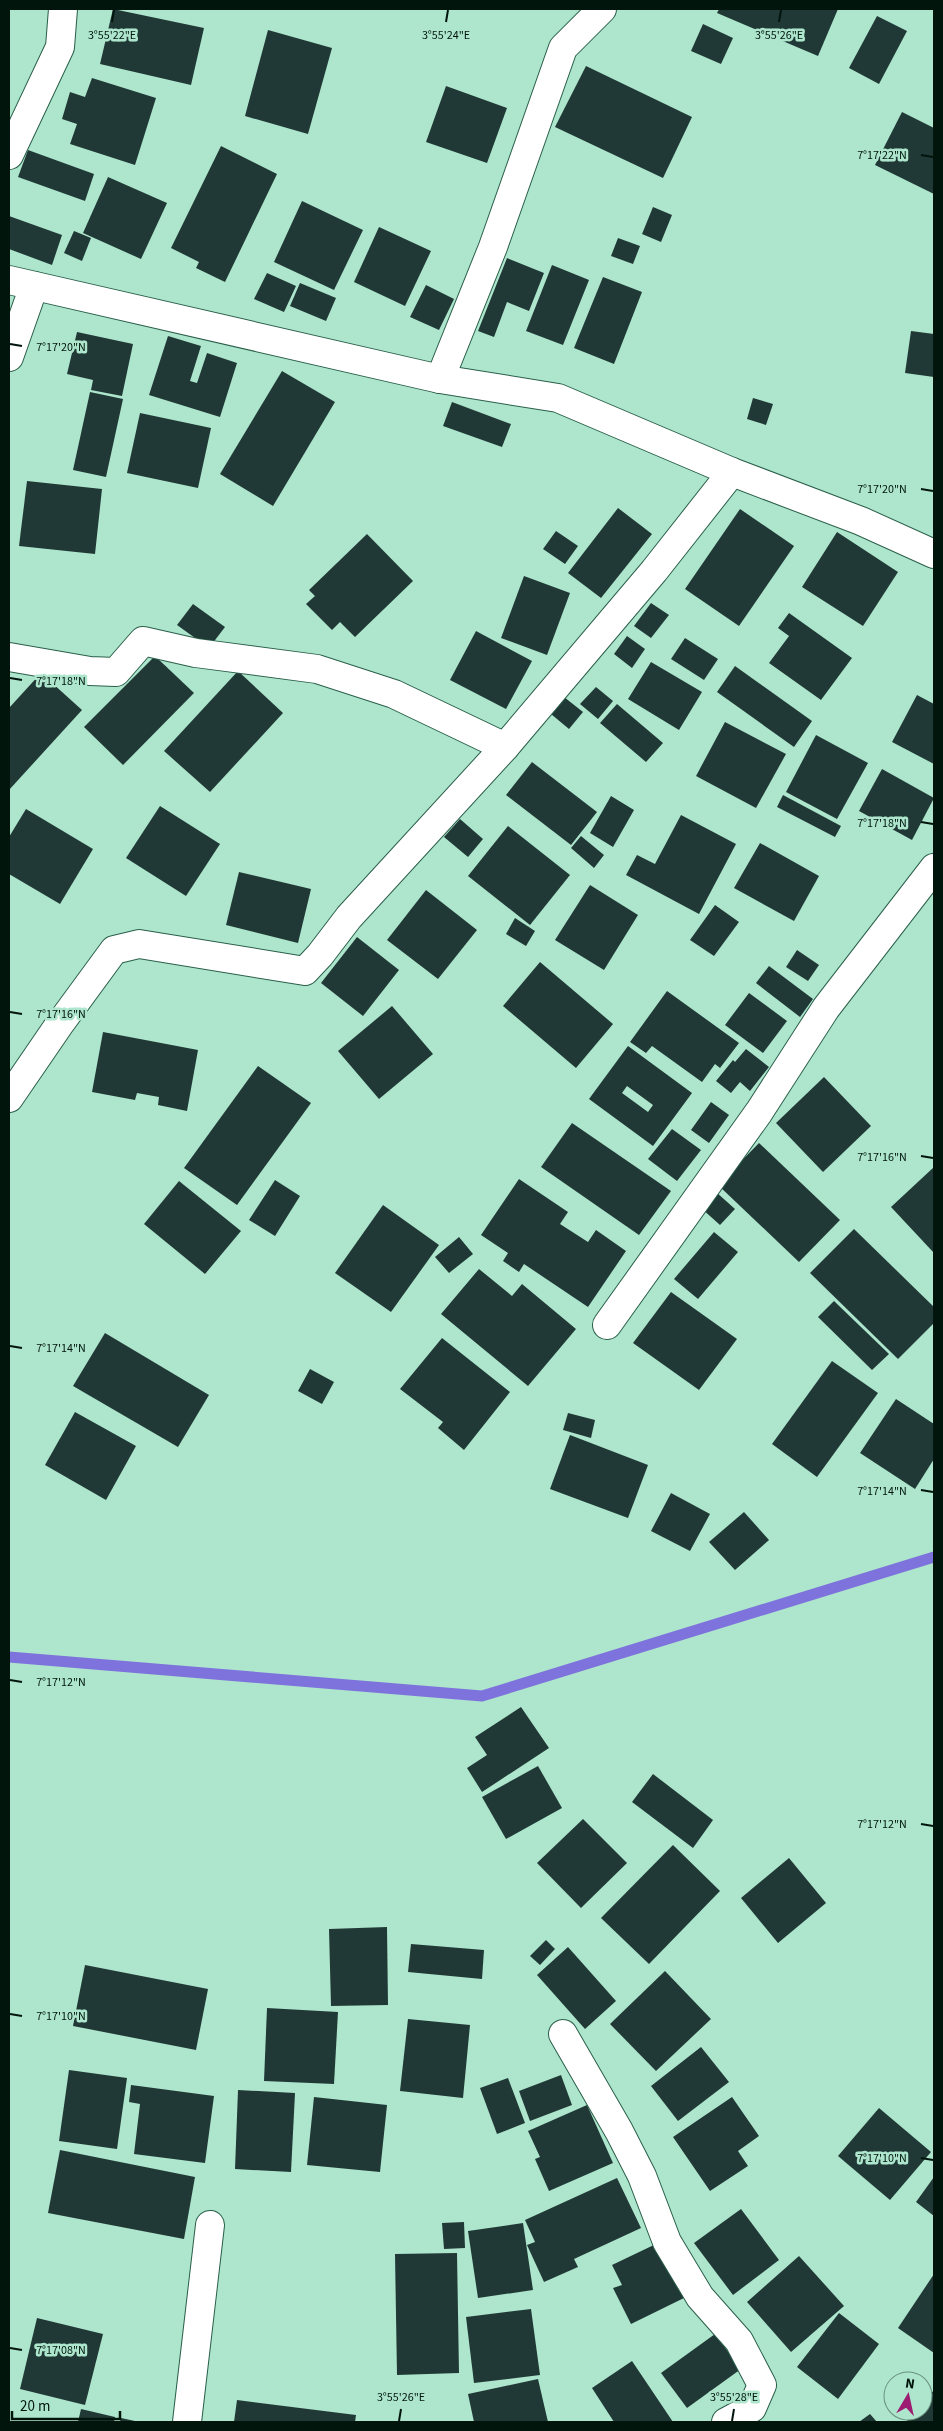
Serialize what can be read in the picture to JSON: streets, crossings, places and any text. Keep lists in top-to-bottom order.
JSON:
{
  "scale_bar": "20 m",
  "north": "top",
  "coordinates": [
    "3°55'22\"E",
    "3°55'24\"E",
    "3°55'26\"E",
    "7°17'22\"N",
    "7°17'20\"N",
    "7°17'18\"N",
    "7°17'16\"N",
    "7°17'14\"N",
    "7°17'12\"N",
    "7°17'10\"N",
    "7°17'08\"N",
    "3°55'28\"E"
  ]
}
